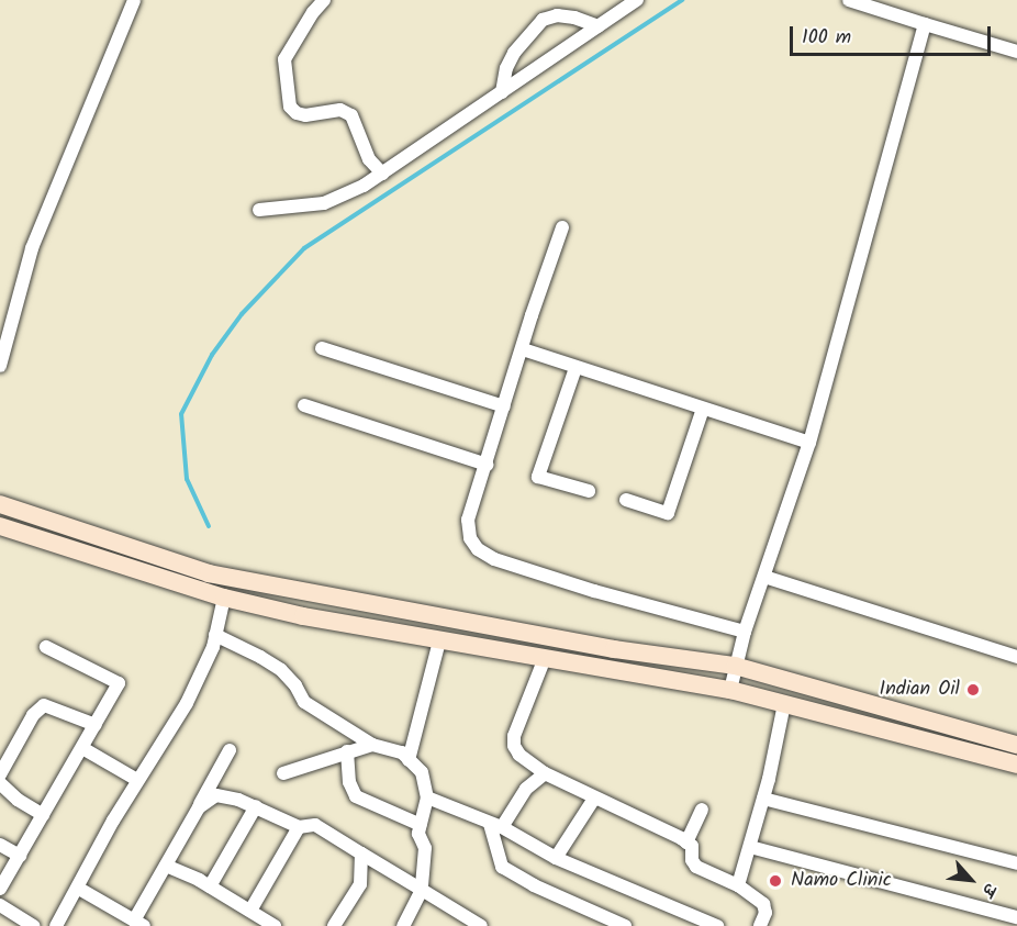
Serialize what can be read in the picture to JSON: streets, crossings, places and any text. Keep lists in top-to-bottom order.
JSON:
{
  "places": ["Indian Oil", "Namo Clinic"],
  "scale_bar": "100 m",
  "north": "bottom right"
}
